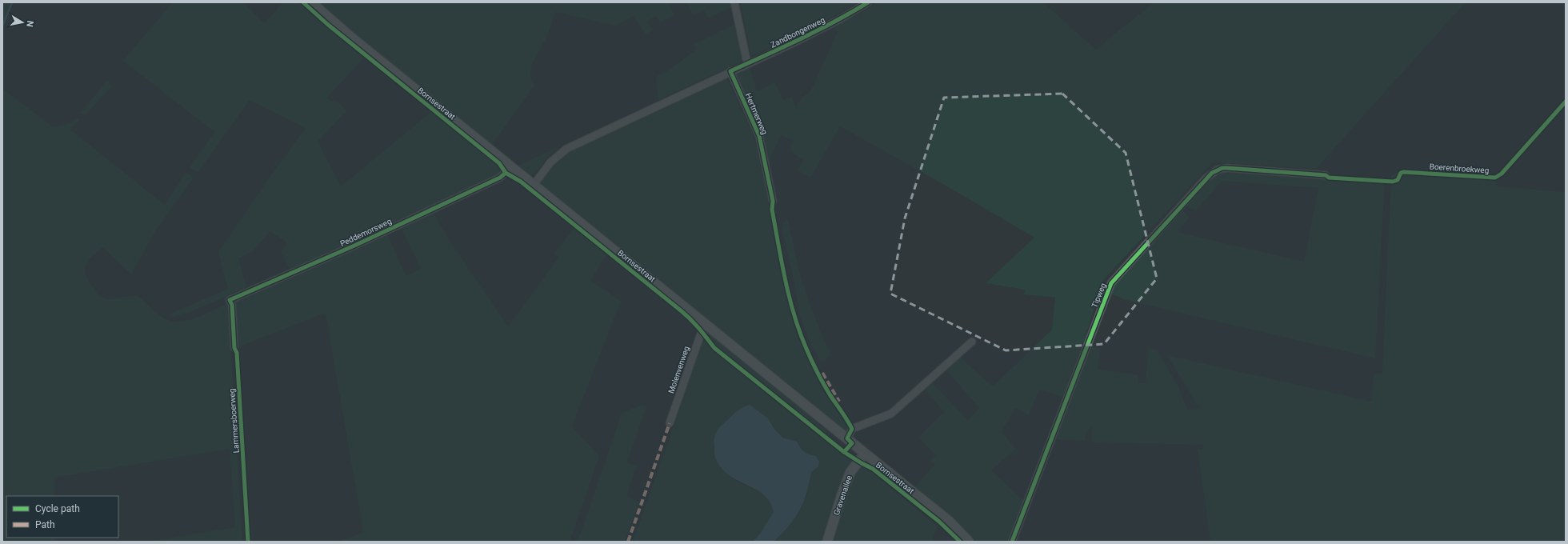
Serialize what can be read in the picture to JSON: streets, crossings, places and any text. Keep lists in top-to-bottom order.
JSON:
{
  "streets": {
    "street": [
      "Zandbongenweg",
      "Bornsestraat",
      "Hertmerweg",
      "Peddemorsweg",
      "Tipweg",
      "Molenvenweg",
      "Gravenallee"
    ],
    "cycle path": ["Boerenbroekweg", "Lammersboerweg"]
  },
  "crossings": [
    ["Zandbongenweg", "Bornsestraat"],
    ["Zandbongenweg", "Hertmerweg"],
    ["Bornsestraat", "Peddemorsweg"],
    ["Bornsestraat", "Molenvenweg"],
    ["Bornsestraat", "Gravenallee"]
  ],
  "legend": ["Cycle path", "Path"],
  "north": "right"
}
